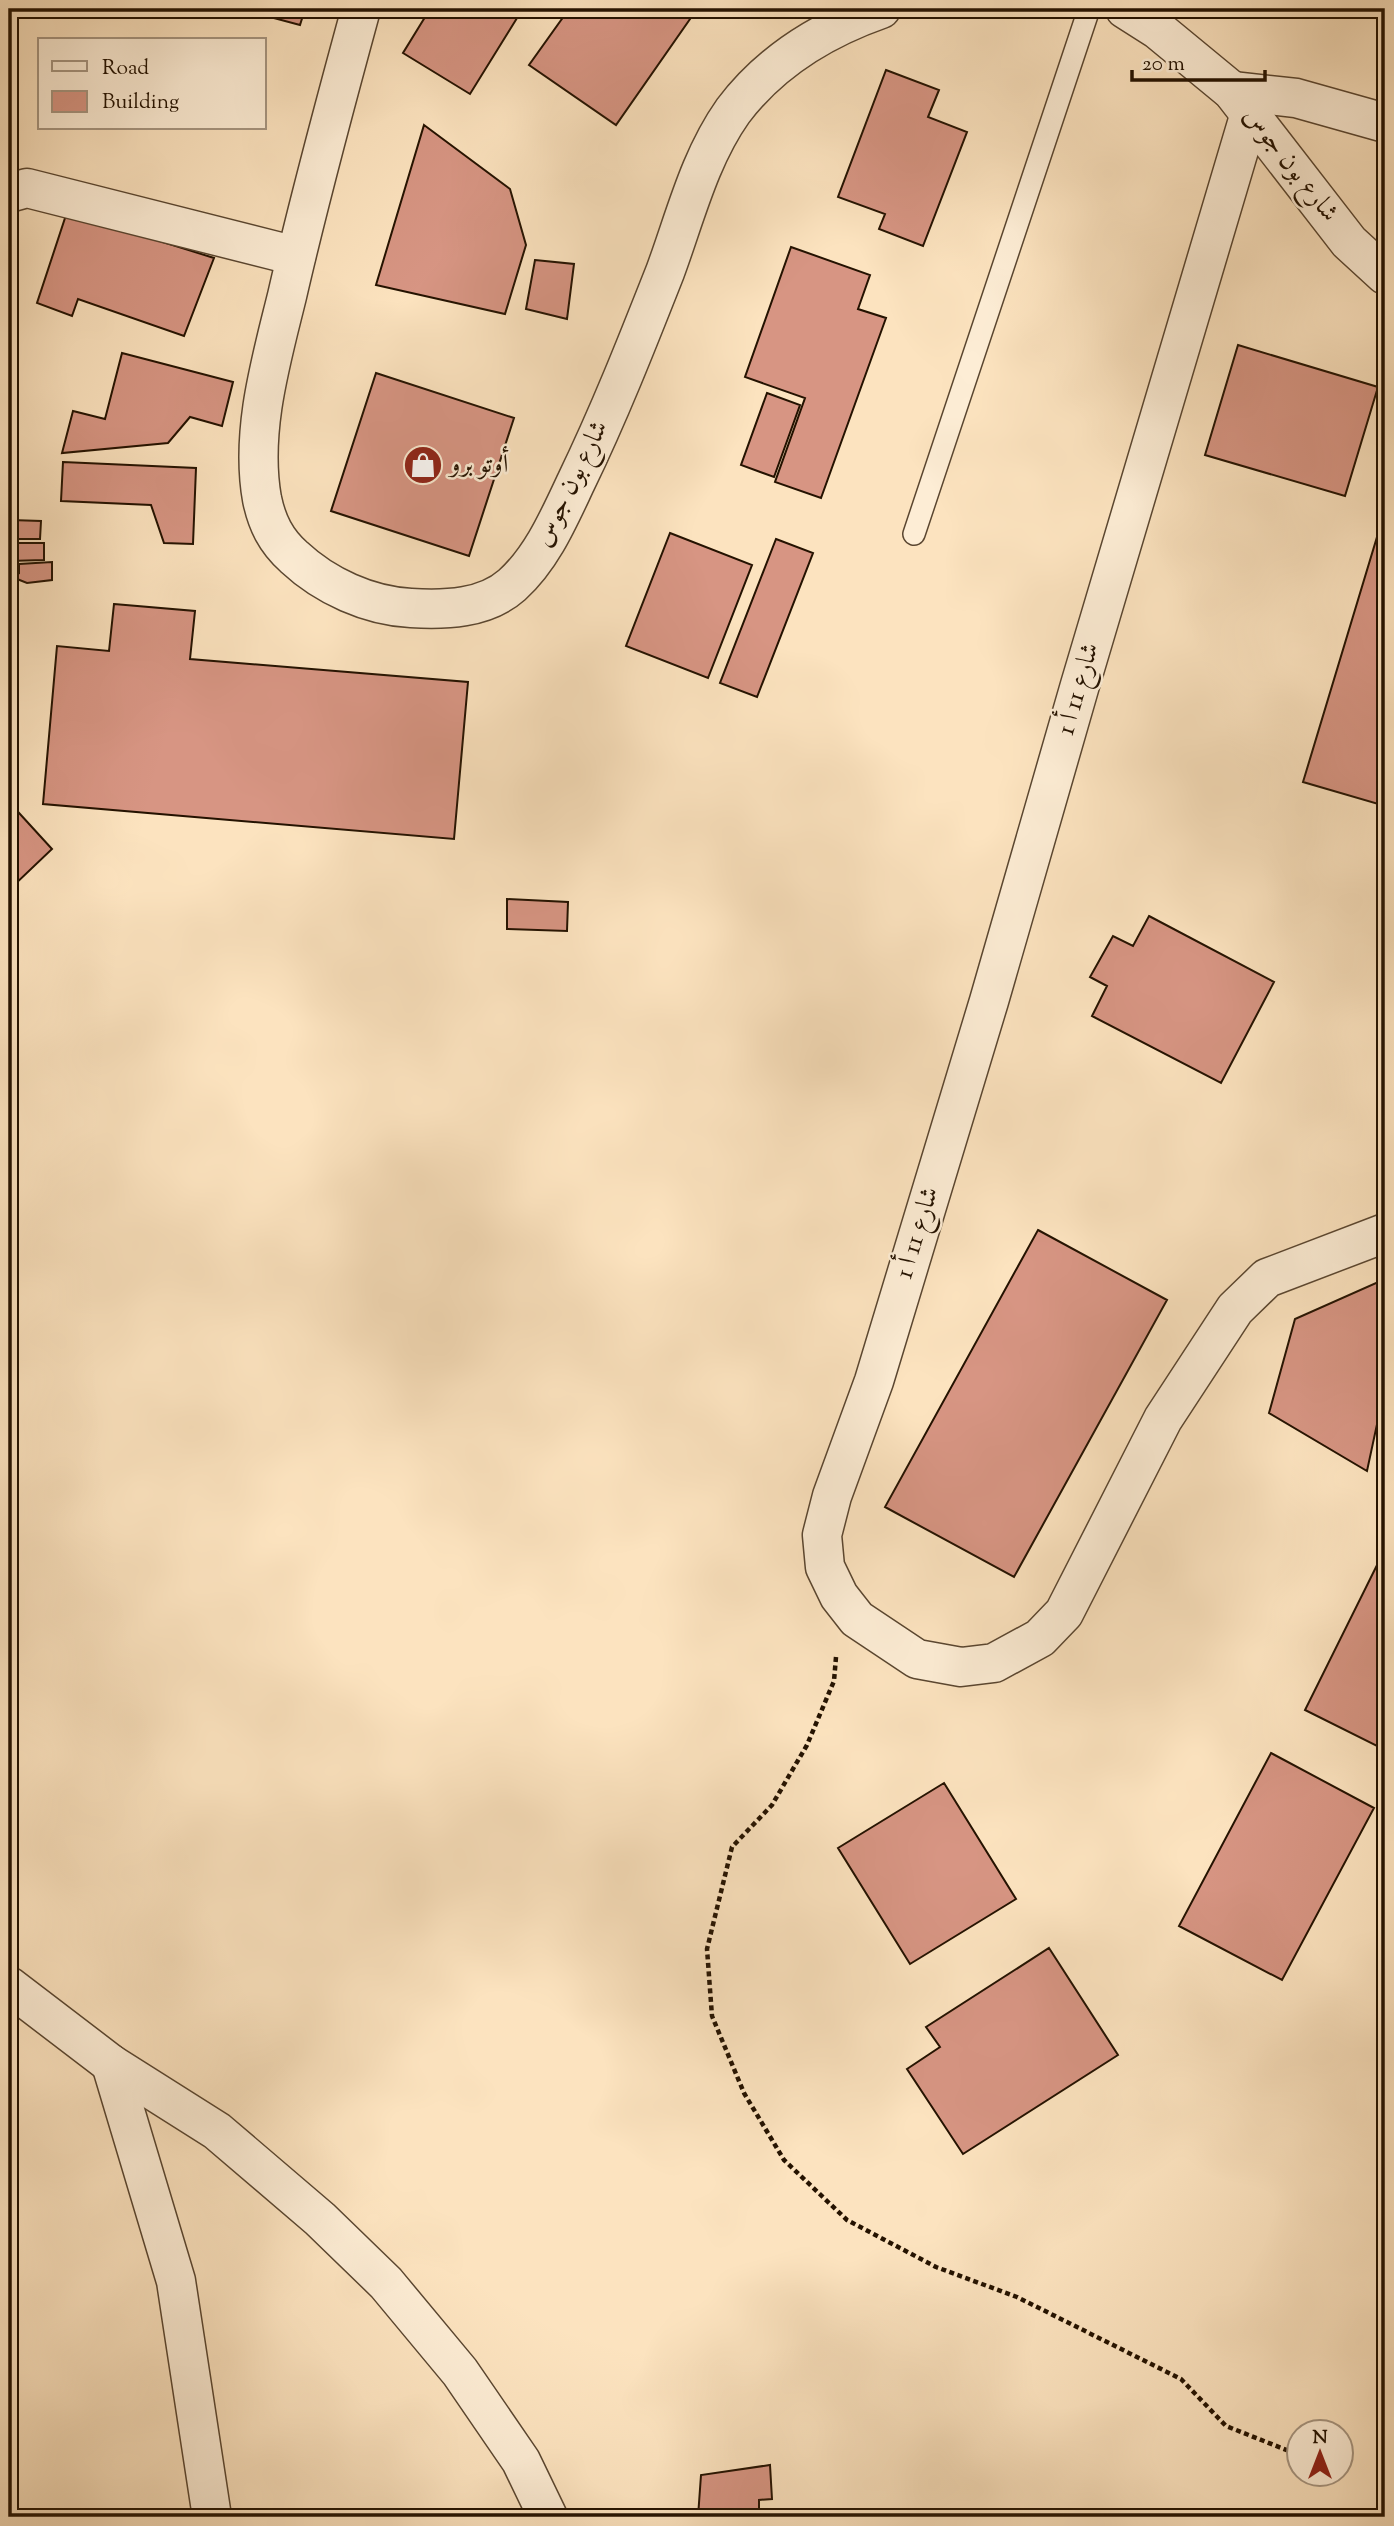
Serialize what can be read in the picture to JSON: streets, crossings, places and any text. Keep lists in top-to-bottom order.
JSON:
{
  "streets": {
    "street": ["شارع بون جوس", "شارع 11 أ 1"]
  },
  "crossings": [
    ["شارع بون جوس", "شارع 11 أ 1"]
  ],
  "places": {
    "shop": ["أوتو برو"]
  },
  "legend": ["Road", "Building"],
  "scale_bar": "20 m",
  "north": "top"
}
